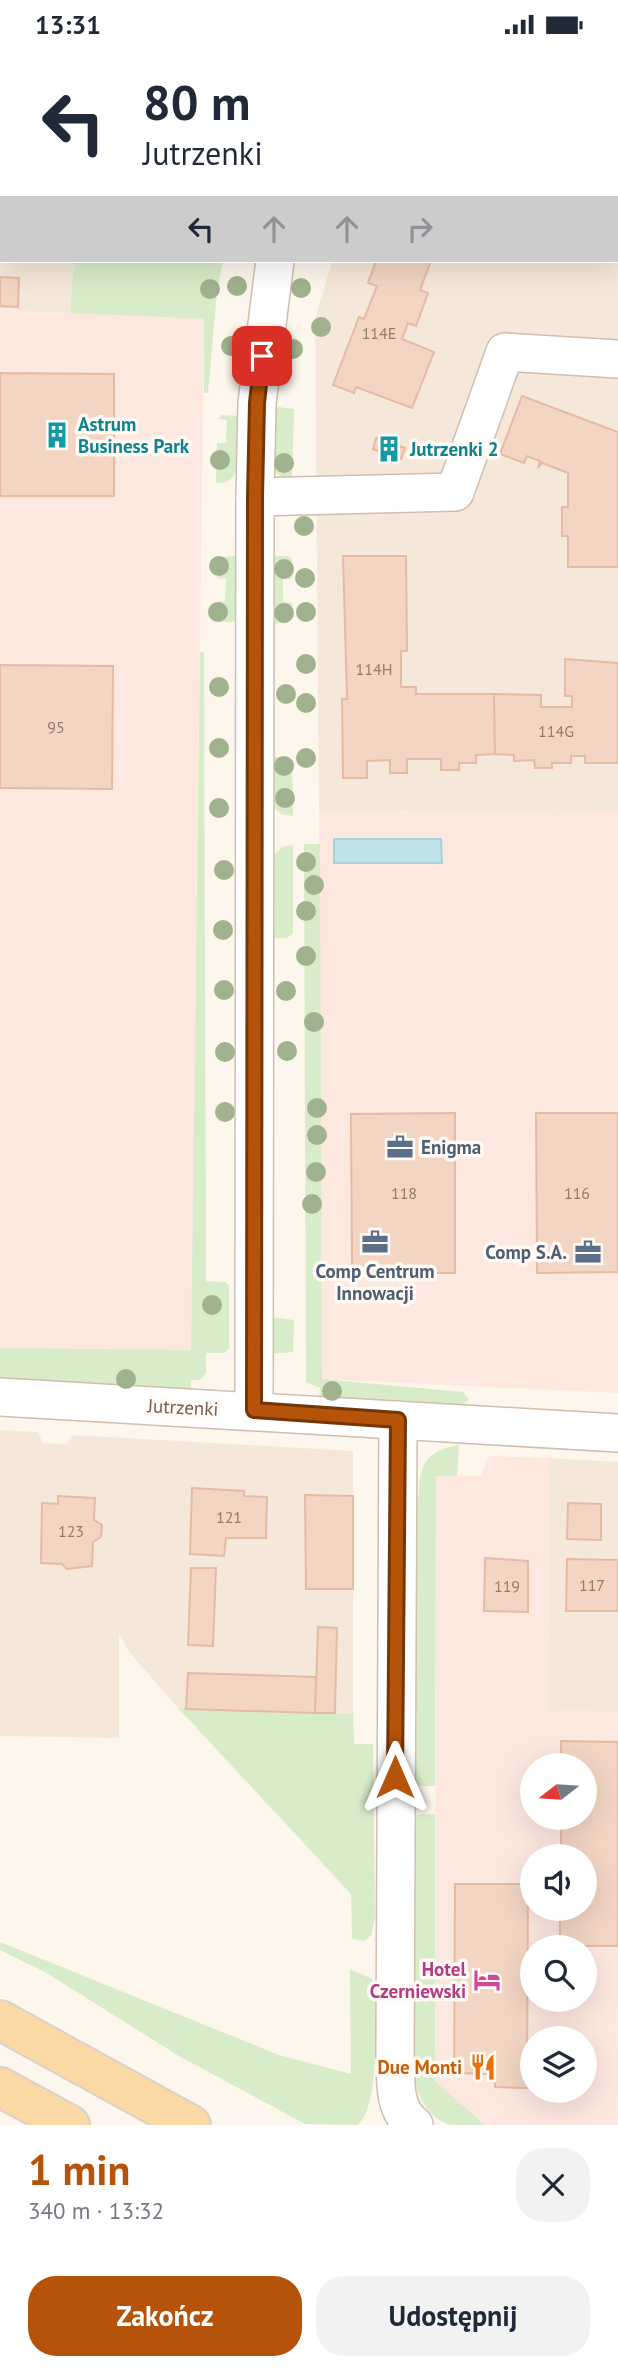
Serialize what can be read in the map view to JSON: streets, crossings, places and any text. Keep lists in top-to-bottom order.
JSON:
{
  "streets": {
    "street": ["Jutrzenki"]
  },
  "places": {
    "building": ["Astrum Business Park", "Jutrzenki 2"],
    "office": ["Enigma", "Comp Centrum Innowacji", "Comp S.A."],
    "hotel": ["Hotel Czerniewski"],
    "restaurant": ["Due Monti"]
  },
  "house_numbers": [
    "114E",
    "114H",
    "95",
    "114G",
    "118",
    "116",
    "121",
    "123",
    "117",
    "119"
  ],
  "north": "left",
  "page": {
    "status": "13:31",
    "turn": ["80 m", "Jutrzenki"],
    "heading": ["1 min", "340 m · 13:32"],
    "buttons": ["Zakończ", "Udostępnij"]
  }
}
